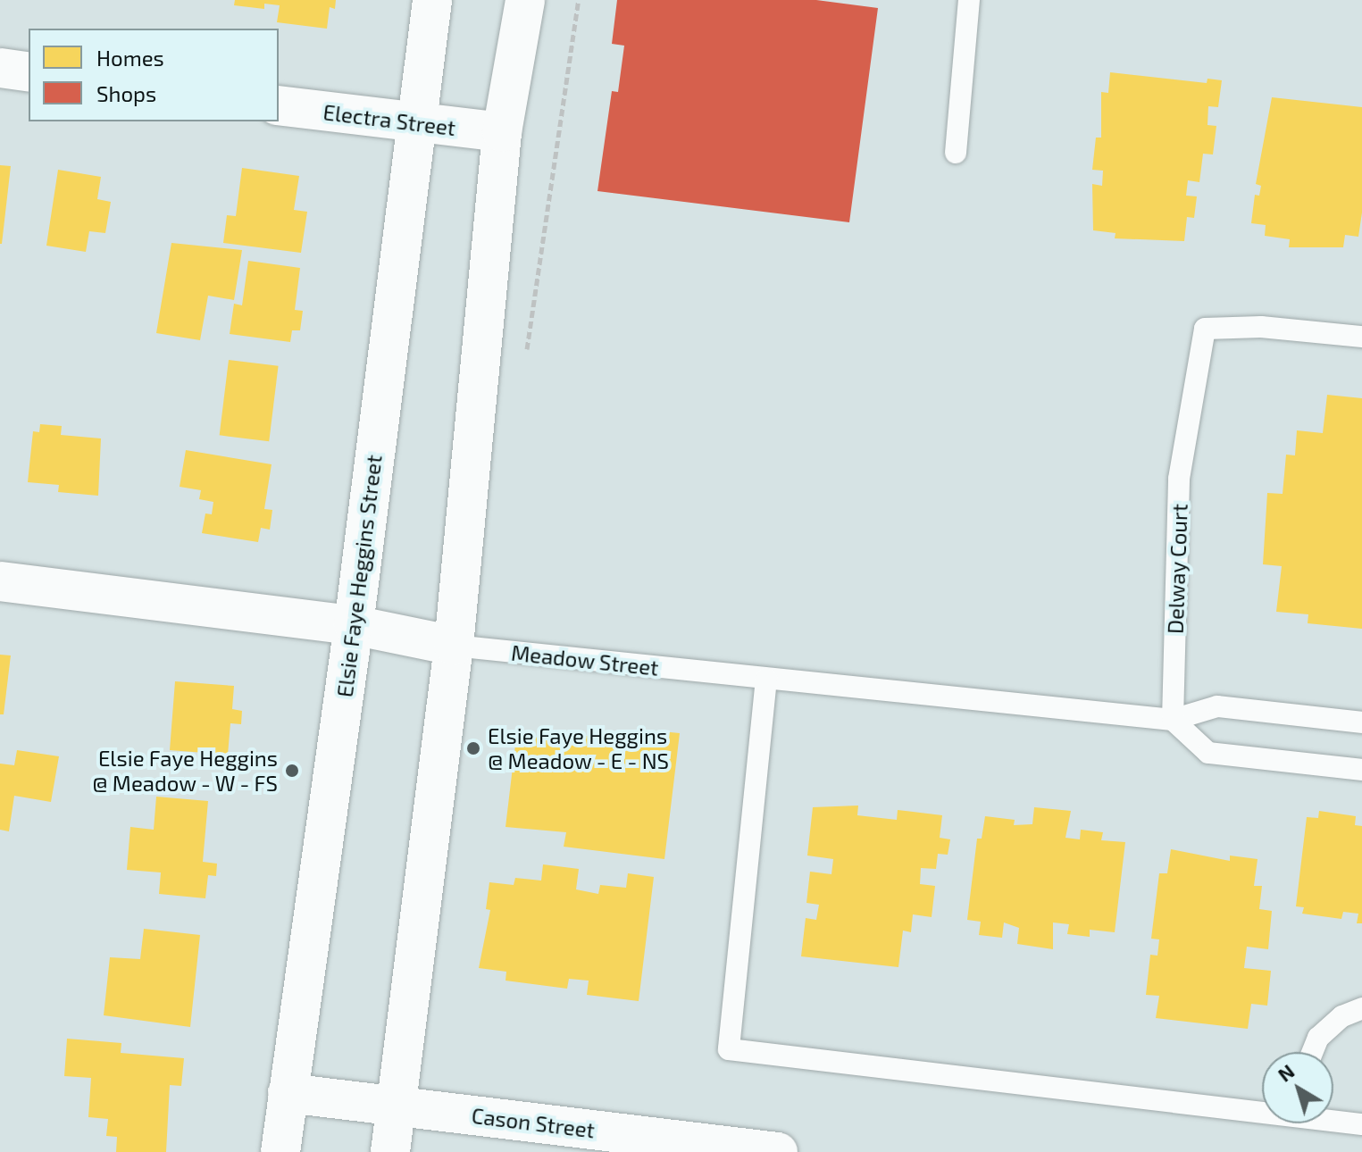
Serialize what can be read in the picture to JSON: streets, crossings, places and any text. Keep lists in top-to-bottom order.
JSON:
{
  "streets": {
    "main road": [
      "Electra Street",
      "Elsie Faye Heggins Street",
      "Meadow Street",
      "Cason Street"
    ],
    "lane": ["Delway Court"]
  },
  "crossings": [
    ["Electra Street", "Elsie Faye Heggins Street"],
    ["Delway Court", "Meadow Street"],
    ["Elsie Faye Heggins Street", "Meadow Street"],
    ["Elsie Faye Heggins Street", "Cason Street"]
  ],
  "places": ["Elsie Faye Heggins @ Meadow - E - NS", "Elsie Faye Heggins @ Meadow - W - FS"],
  "legend": ["Homes", "Shops"],
  "north": "top left"
}
